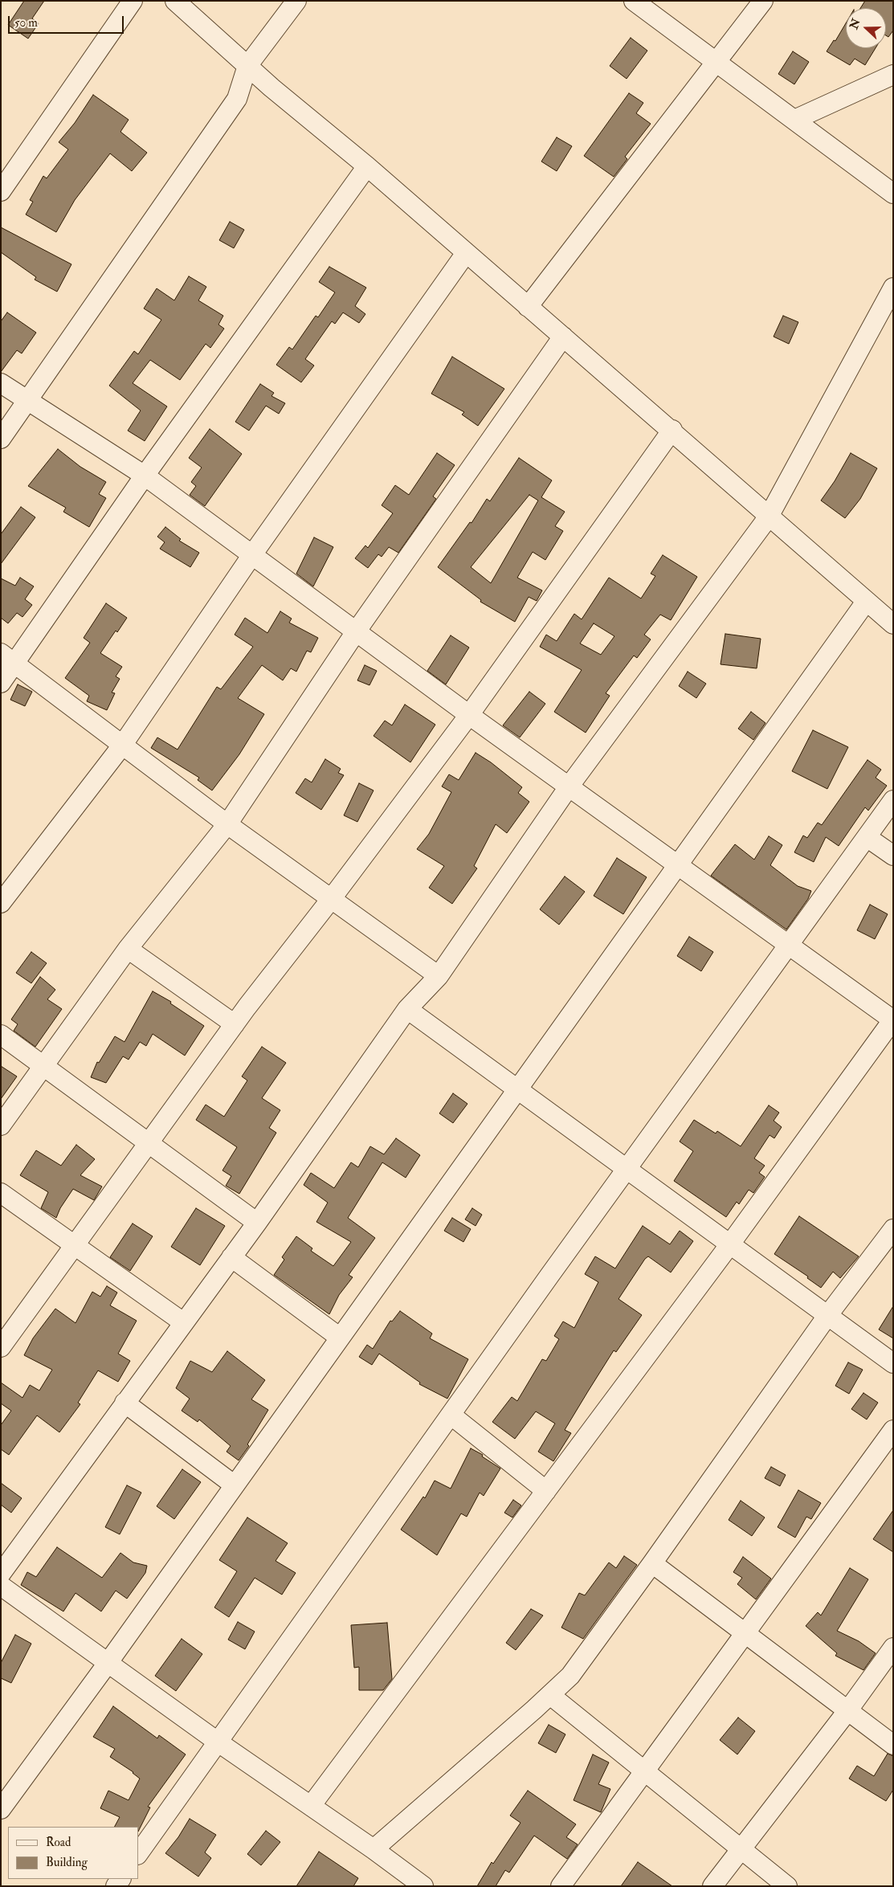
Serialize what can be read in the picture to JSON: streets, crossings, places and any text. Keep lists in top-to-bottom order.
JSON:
{
  "legend": ["Road", "Building"],
  "scale_bar": "50 m",
  "north": "left"
}
